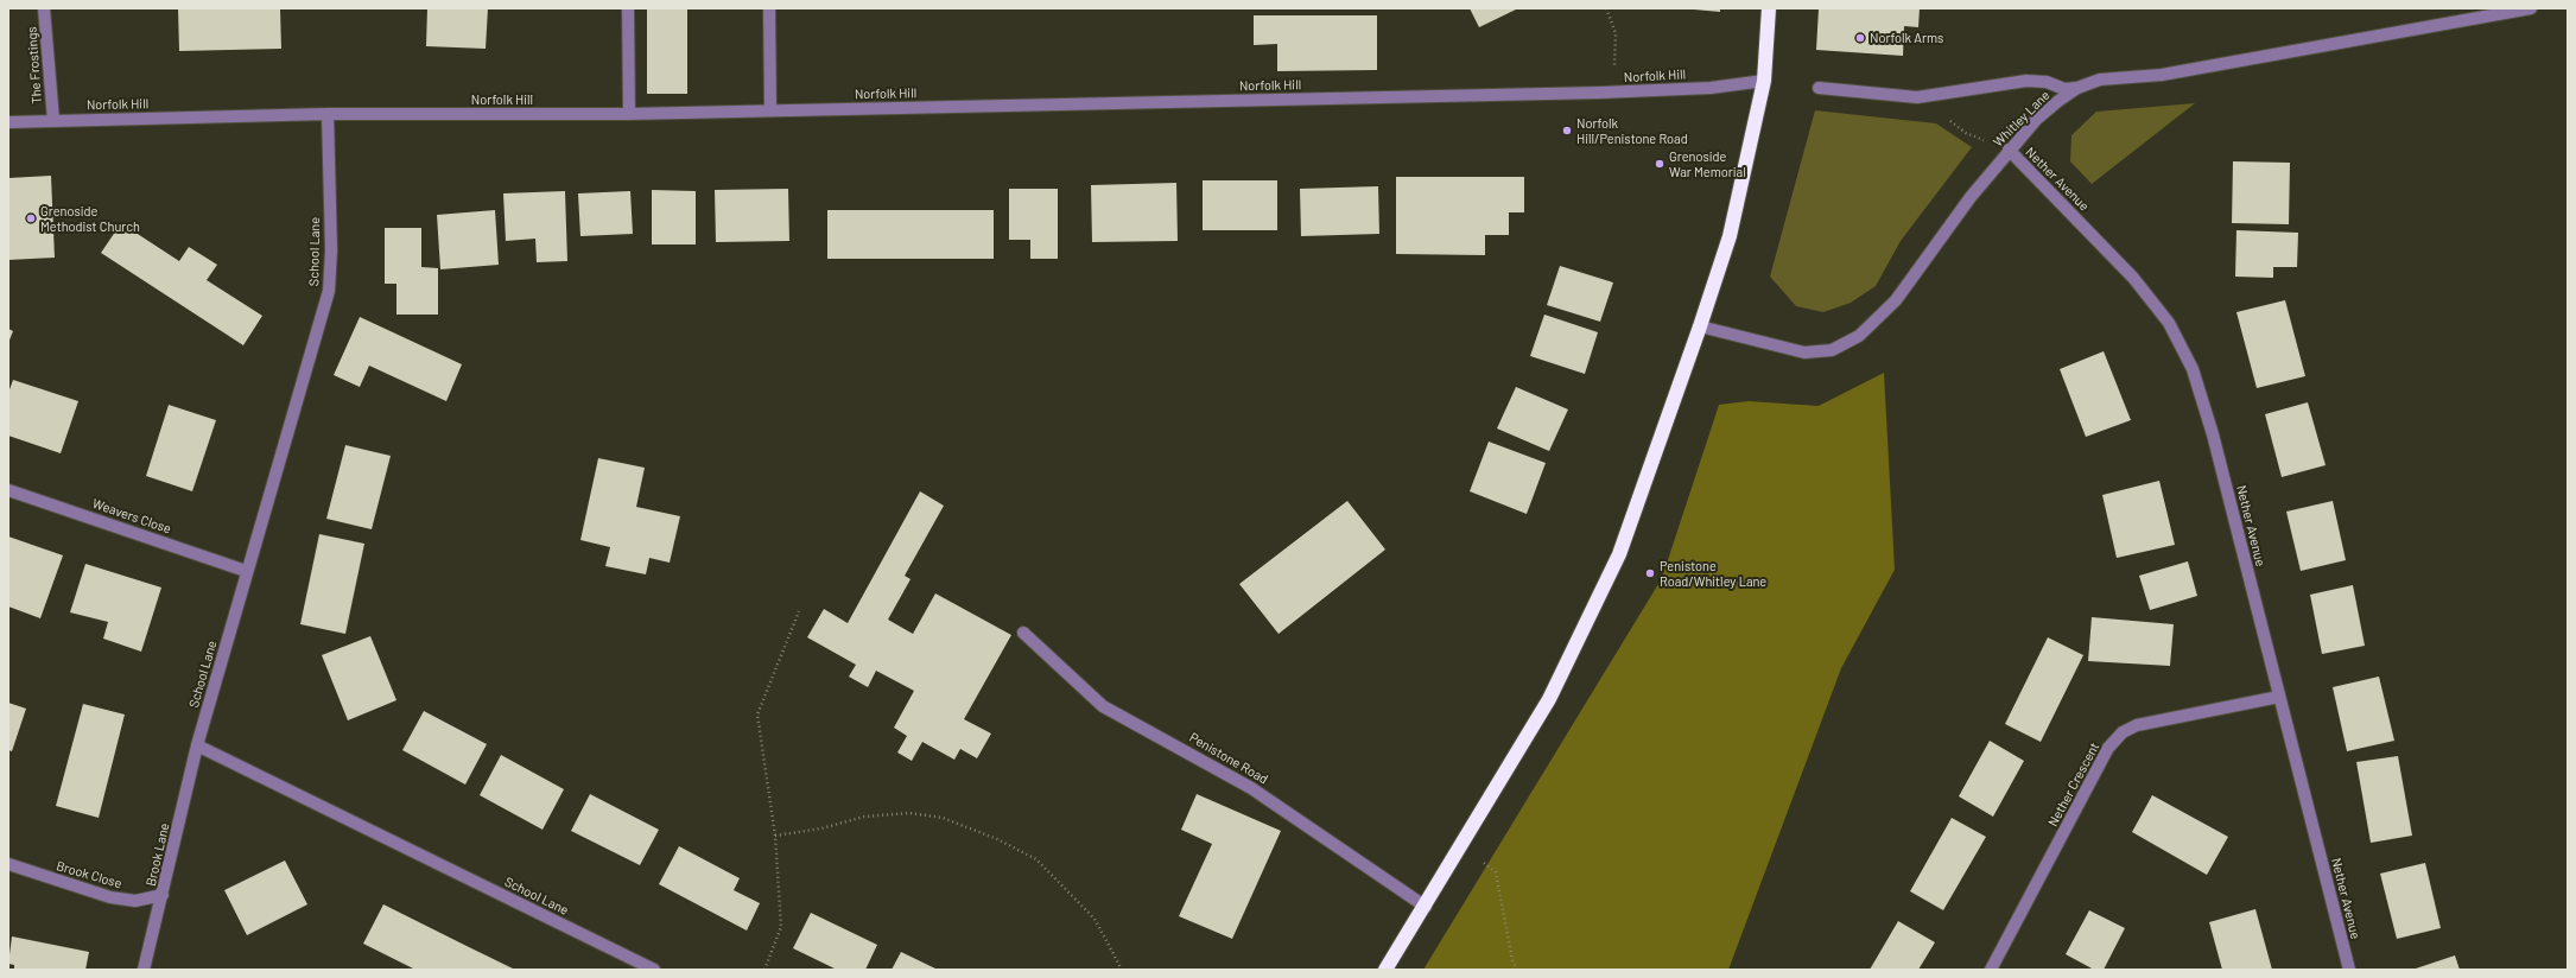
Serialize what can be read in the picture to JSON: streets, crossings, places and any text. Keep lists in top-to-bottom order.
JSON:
{
  "streets": {
    "street": [
      "The Frostings",
      "Norfolk Hill",
      "Whitley Lane",
      "Nether Avenue",
      "School Lane",
      "Weavers Close",
      "Penistone Road",
      "Nether Crescent",
      "Brook Lane",
      "Brook Close"
    ]
  },
  "crossings": [
    ["The Frostings", "Norfolk Hill"],
    ["Norfolk Hill", "School Lane"],
    ["Whitley Lane", "Nether Avenue"],
    ["Nether Avenue", "Nether Crescent"],
    ["School Lane", "Weavers Close"],
    ["School Lane", "Brook Lane"],
    ["Brook Lane", "Brook Close"]
  ],
  "places": [
    "Norfolk Arms",
    "Norfolk Hill/Penistone Road",
    "Grenoside War Memorial",
    "Grenoside Methodist Church",
    "Penistone Road/Whitley Lane"
  ]
}
